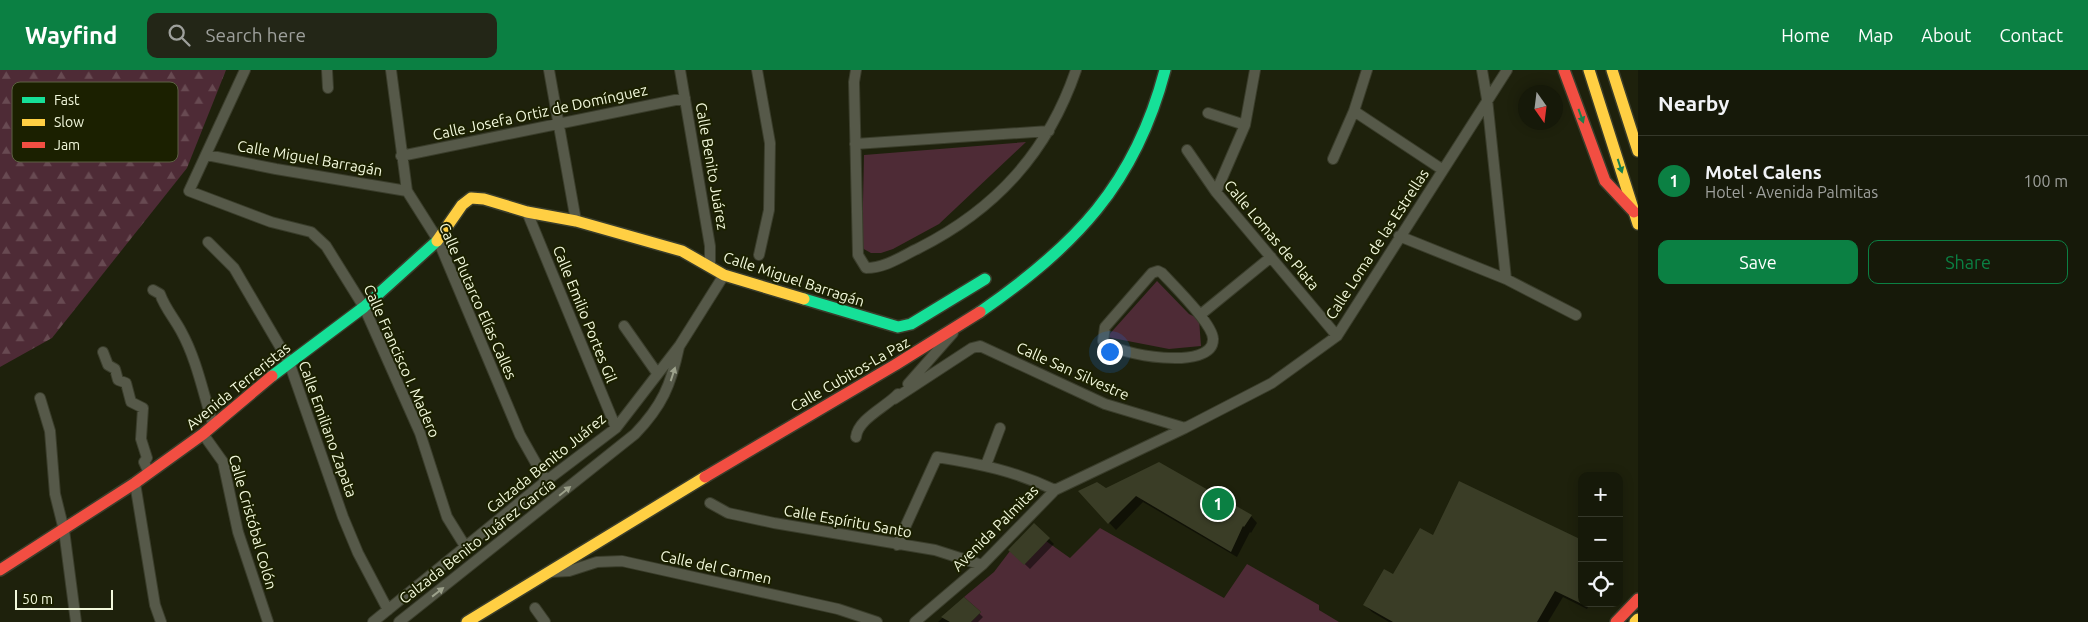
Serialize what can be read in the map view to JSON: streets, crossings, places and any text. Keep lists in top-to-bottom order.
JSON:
{
  "streets": {
    "street": [
      "Calle Josefa Ortiz de Domínguez",
      "Calle Miguel Barragán",
      "Calle Benito Juárez",
      "Calle Lomas de Plata",
      "Calle Loma de las Estrellas",
      "Calle Plutarco Elías Calles",
      "Calle Emilio Portes Gil",
      "Calle Francisco I. Madero",
      "Calle San Silvestre",
      "Calle Cubitos-La Paz",
      "Avenida Terreristas",
      "Calle Emiliano Zapata",
      "Calzada Benito Juárez",
      "Calle Espíritu Santo",
      "Calle Cristóbal Colón",
      "Avenida Palmitas",
      "Calzada Benito Juárez García",
      "Calle del Carmen"
    ]
  },
  "crossings": [
    ["Calle Josefa Ortiz de Domínguez", "Calle Benito Juárez"],
    ["Calle Josefa Ortiz de Domínguez", "Calle Plutarco Elías Calles"],
    ["Calle Miguel Barragán", "Calle Benito Juárez"],
    ["Calle Miguel Barragán", "Calle Plutarco Elías Calles"],
    ["Calle Miguel Barragán", "Calle Emilio Portes Gil"],
    ["Calle Miguel Barragán", "Calle Francisco I. Madero"],
    ["Calle Miguel Barragán", "Avenida Terreristas"],
    ["Calle Miguel Barragán", "Calzada Benito Juárez"],
    ["Calle Lomas de Plata", "Calle Loma de las Estrellas"],
    ["Calle Loma de las Estrellas", "Calle San Silvestre"],
    ["Calle Loma de las Estrellas", "Avenida Palmitas"],
    ["Calle Plutarco Elías Calles", "Avenida Terreristas"],
    ["Calle Plutarco Elías Calles", "Calzada Benito Juárez"],
    ["Calle Emilio Portes Gil", "Calzada Benito Juárez"],
    ["Calle Francisco I. Madero", "Avenida Terreristas"],
    ["Calle Francisco I. Madero", "Calzada Benito Juárez"],
    ["Calle San Silvestre", "Avenida Palmitas"],
    ["Calle Cubitos-La Paz", "Calle del Carmen"],
    ["Avenida Terreristas", "Calle Emiliano Zapata"],
    ["Avenida Terreristas", "Calle Cristóbal Colón"],
    ["Calle Emiliano Zapata", "Calzada Benito Juárez"],
    ["Calzada Benito Juárez", "Calzada Benito Juárez García"],
    ["Calle Espíritu Santo", "Avenida Palmitas"]
  ],
  "one_way": ["Calzada Benito Juárez García"],
  "legend": ["Fast", "Slow", "Jam"],
  "scale_bar": "50 m",
  "north": "bottom",
  "page": {
    "header": "Wayfind",
    "search": "Search here",
    "nav": [
      "Home",
      "Map",
      "About",
      "Contact"
    ],
    "heading": "Nearby",
    "list": [
      {
        "mark": "1",
        "name": "Motel Calens",
        "note": "Hotel · Avenida Palmitas",
        "value": "100 m"
      }
    ],
    "buttons": ["Save", "Share"],
    "map_buttons": ["+", "−"],
    "pins": "1",
    "scale": "50 m"
  }
}
